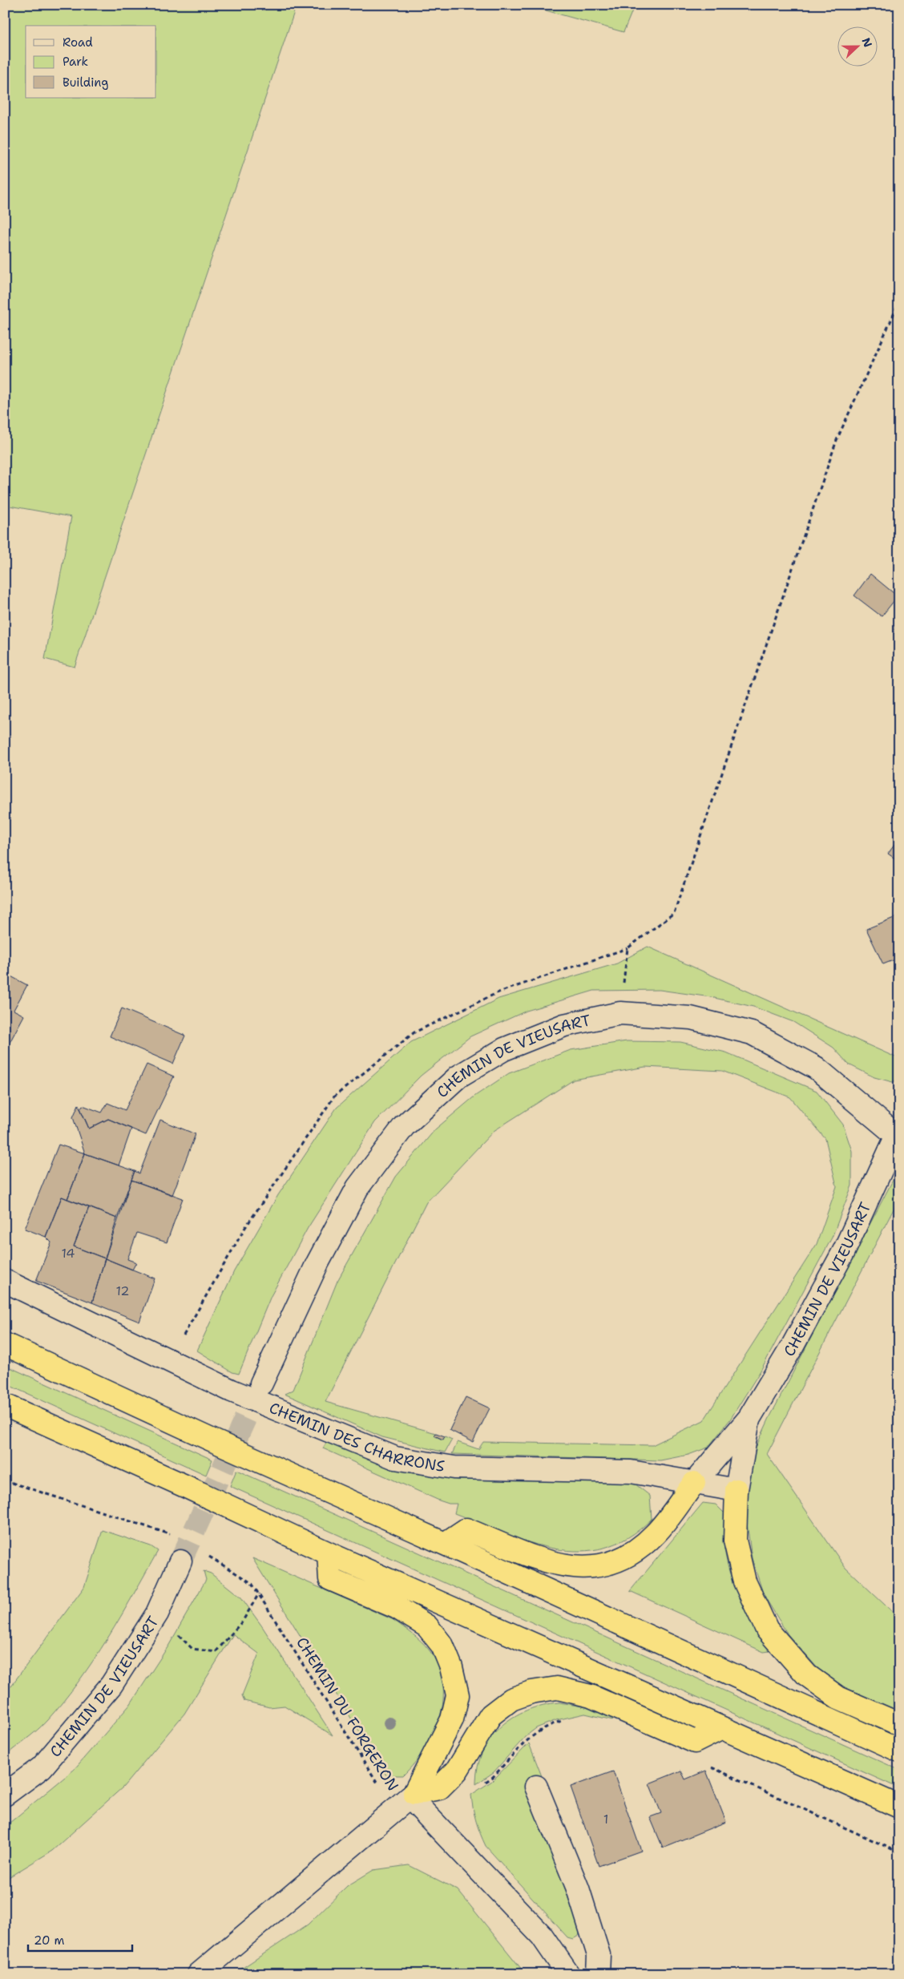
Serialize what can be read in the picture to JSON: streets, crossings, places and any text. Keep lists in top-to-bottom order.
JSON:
{
  "streets": {
    "street": ["CHEMIN DE VIEUSART", "CHEMIN DES CHARRONS"],
    "path": ["CHEMIN DU FORGERON"]
  },
  "crossings": [
    ["CHEMIN DE VIEUSART", "CHEMIN DES CHARRONS"]
  ],
  "house_numbers": ["14", "12", "1"],
  "legend": ["Road", "Park", "Building"],
  "scale_bar": "20 m",
  "north": "right"
}
